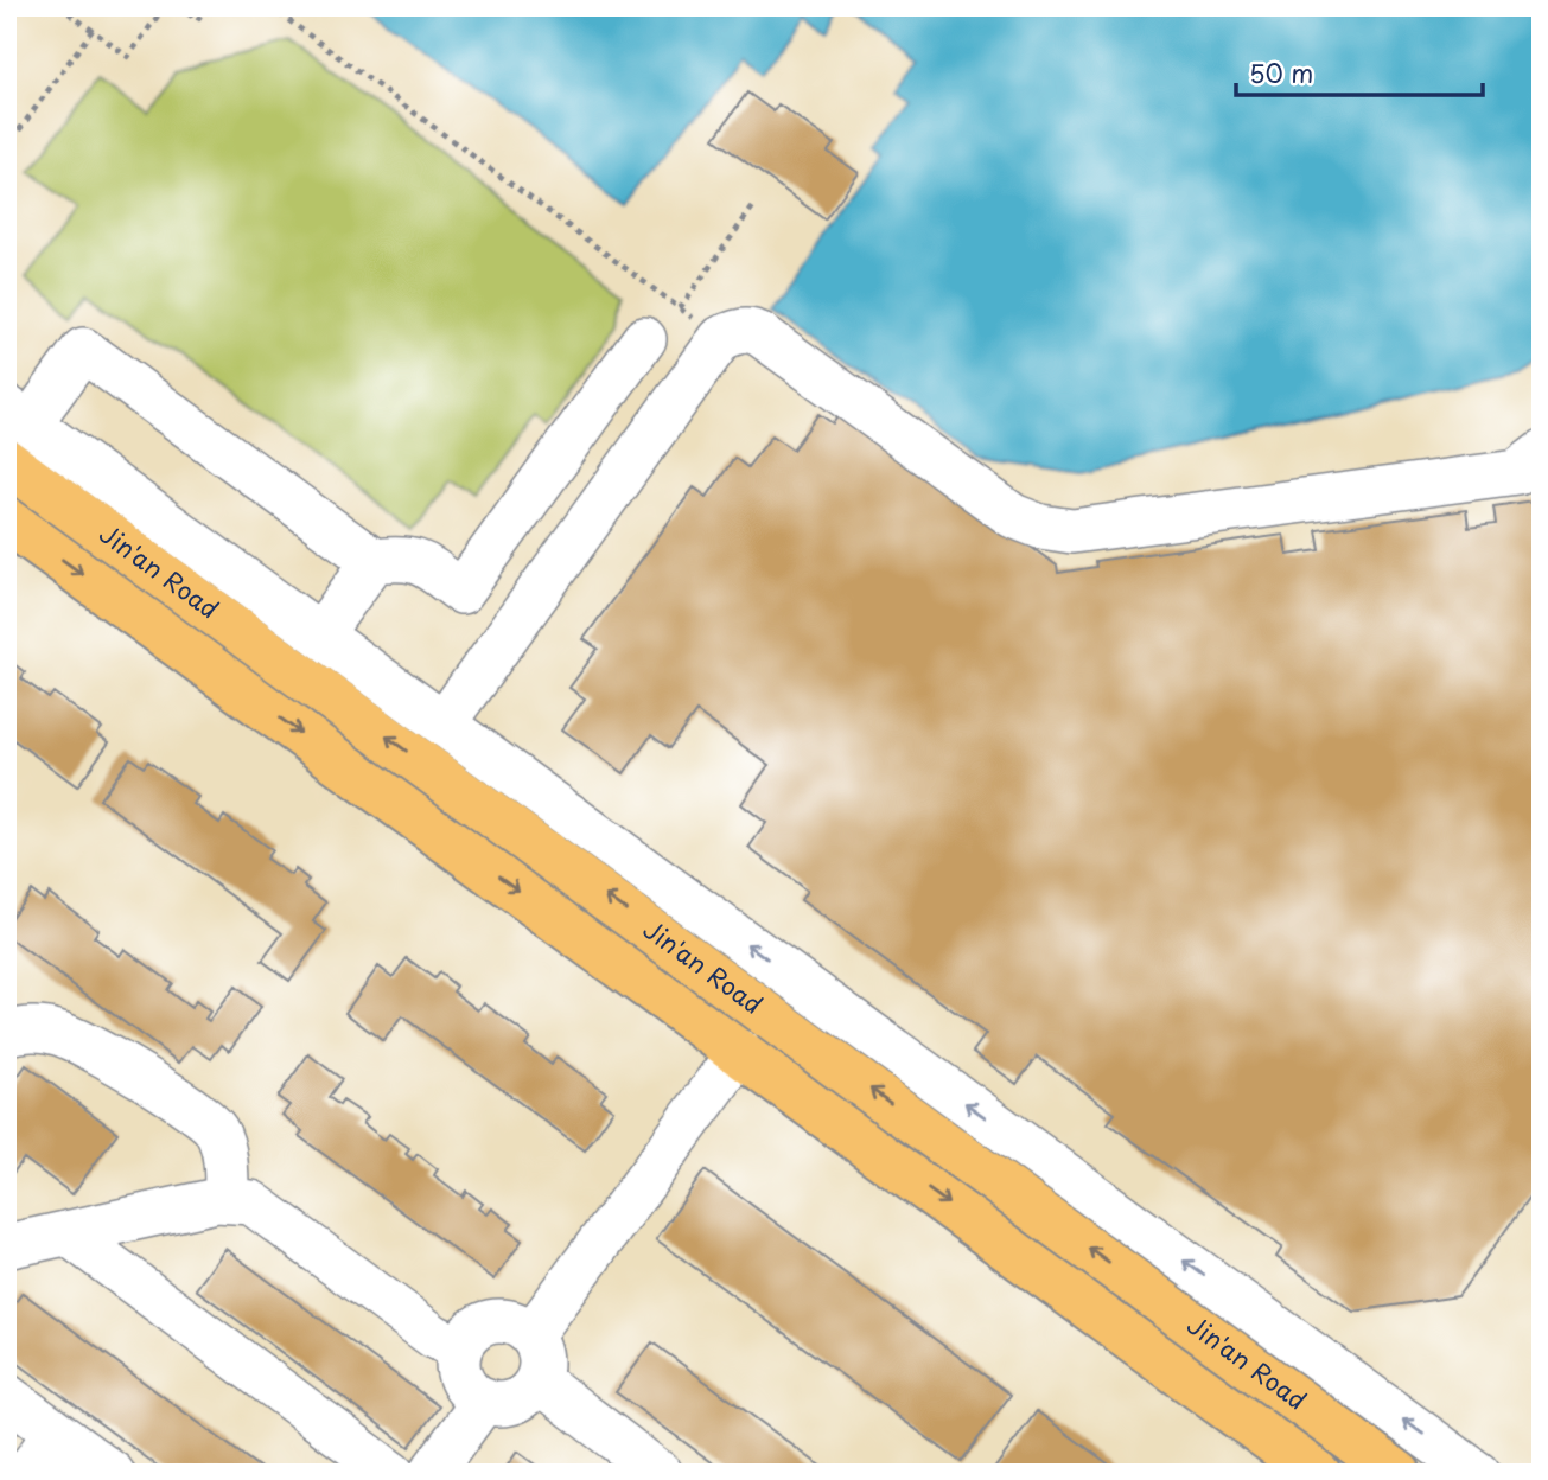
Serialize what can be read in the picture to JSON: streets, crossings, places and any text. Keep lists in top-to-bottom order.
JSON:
{
  "streets": {
    "main road": ["Jin'an Road"]
  },
  "scale_bar": "50 m"
}
